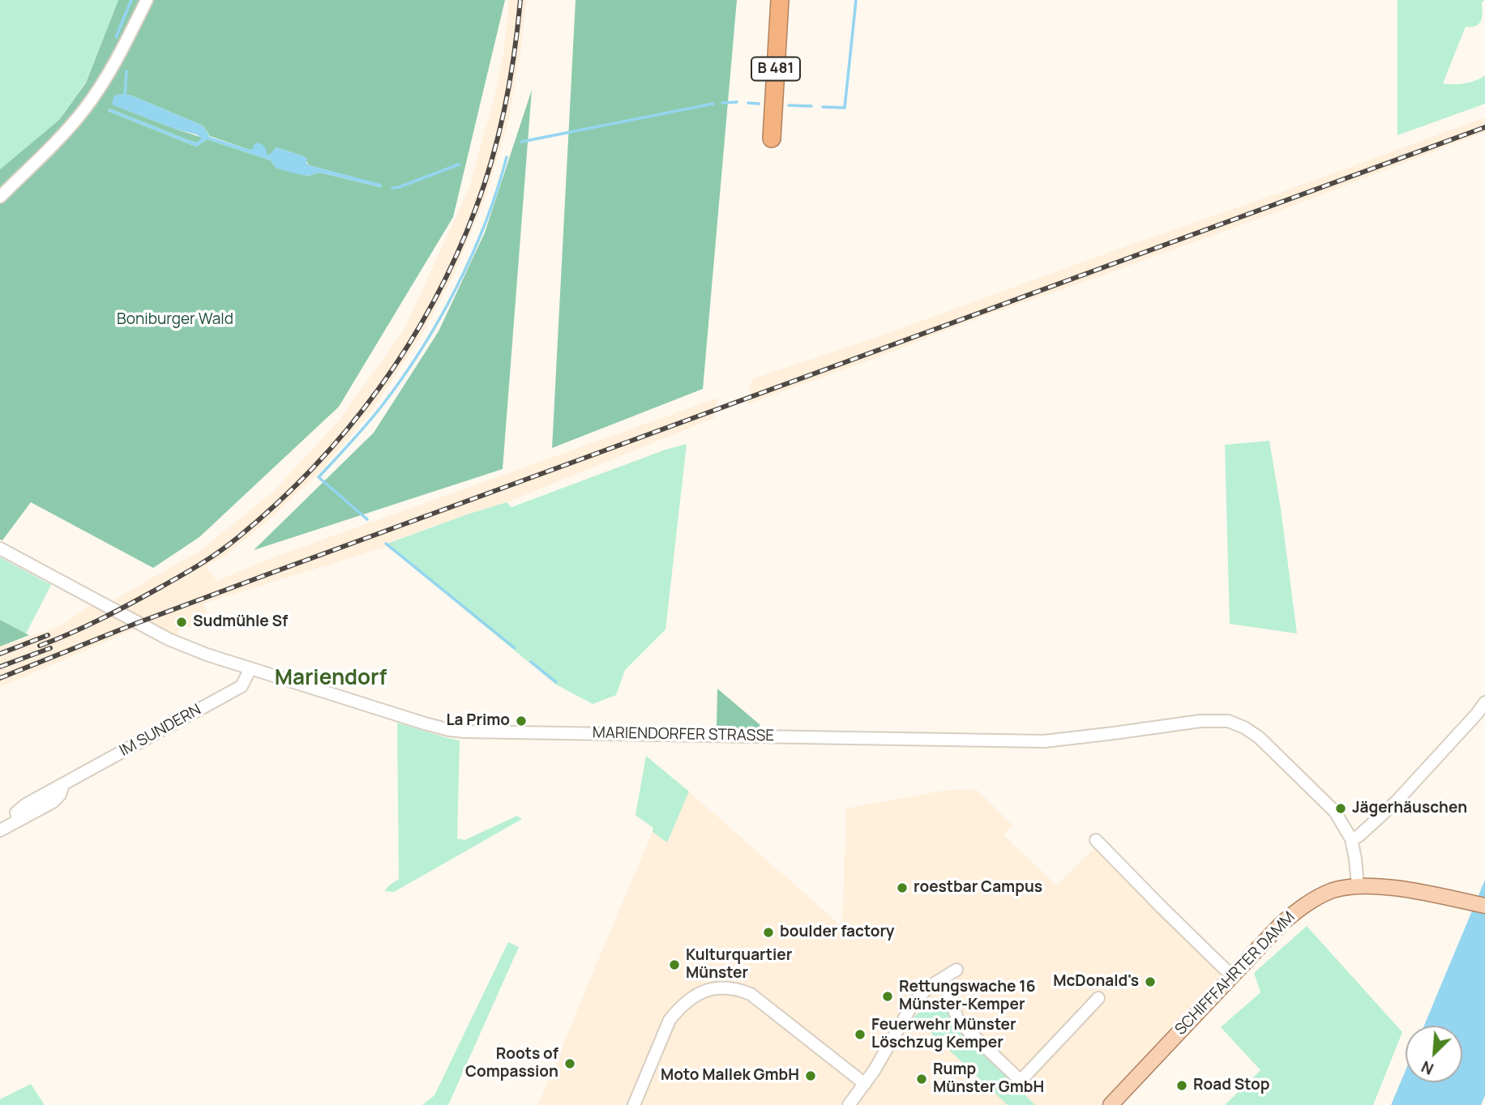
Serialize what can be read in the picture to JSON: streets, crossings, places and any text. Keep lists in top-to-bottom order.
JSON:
{
  "streets": {
    "highway": ["B 481"],
    "main road": ["SCHIFFFAHRTER DAMM"],
    "street": ["IM SUNDERN", "MARIENDORFER STRASSE"]
  },
  "crossings": [
    ["IM SUNDERN", "MARIENDORFER STRASSE"],
    ["MARIENDORFER STRASSE", "SCHIFFFAHRTER DAMM"]
  ],
  "districts": ["Mariendorf"],
  "parks": ["Boniburger Wald"],
  "places": [
    "Sudmühle Sf",
    "La Primo",
    "Jägerhäuschen",
    "roestbar Campus",
    "boulder factory",
    "Kulturquartier Münster",
    "McDonald's",
    "Rettungswache 16 Münster-Kemper",
    "Feuerwehr Münster Löschzug Kemper",
    "Roots of Compassion",
    "Moto Mallek GmbH",
    "Rump Münster GmbH",
    "Road Stop"
  ],
  "north": "bottom left"
}
